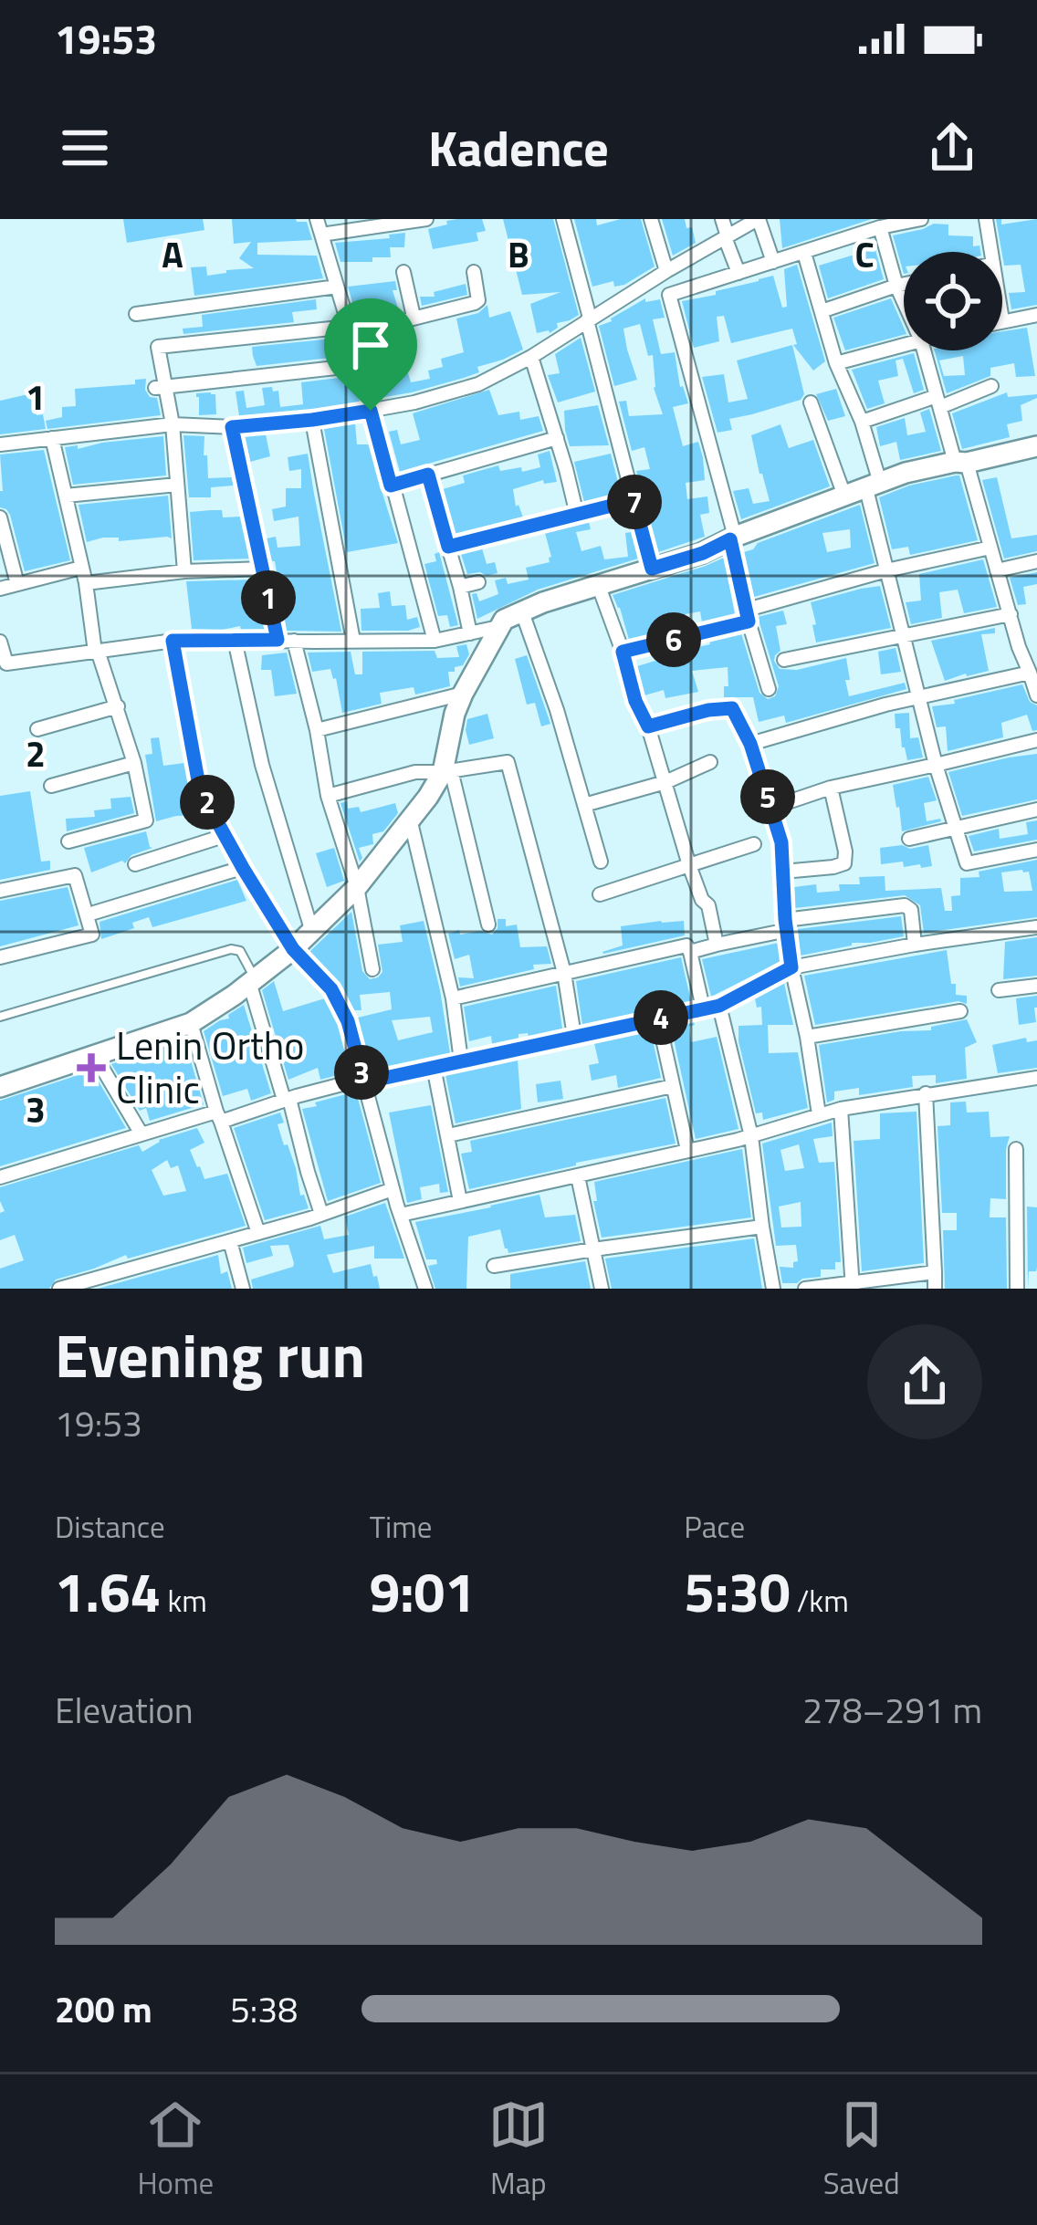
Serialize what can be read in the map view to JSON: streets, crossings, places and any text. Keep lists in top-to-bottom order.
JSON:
{
  "places": {
    "health": ["Lenin Ortho Clinic"]
  },
  "page": {
    "status": "19:53",
    "header": "Kadence",
    "pins": [
      "7",
      "1",
      "6",
      "5",
      "2",
      "4",
      "3"
    ],
    "heading": ["Evening run", "19:53"],
    "stats": [
      ["Distance", "1.64 km"],
      ["Time", "9:01"],
      ["Pace", "5:30 /km"]
    ],
    "chart": ["Elevation", "278–291 m"],
    "list": [
      {
        "name": "200 m",
        "note": "5:38"
      }
    ],
    "tabs": ["Home", "Map", "Saved"]
  },
  "grid": {
    "columns": ["A", "B", "C"],
    "rows": ["1", "2", "3"]
  }
}
